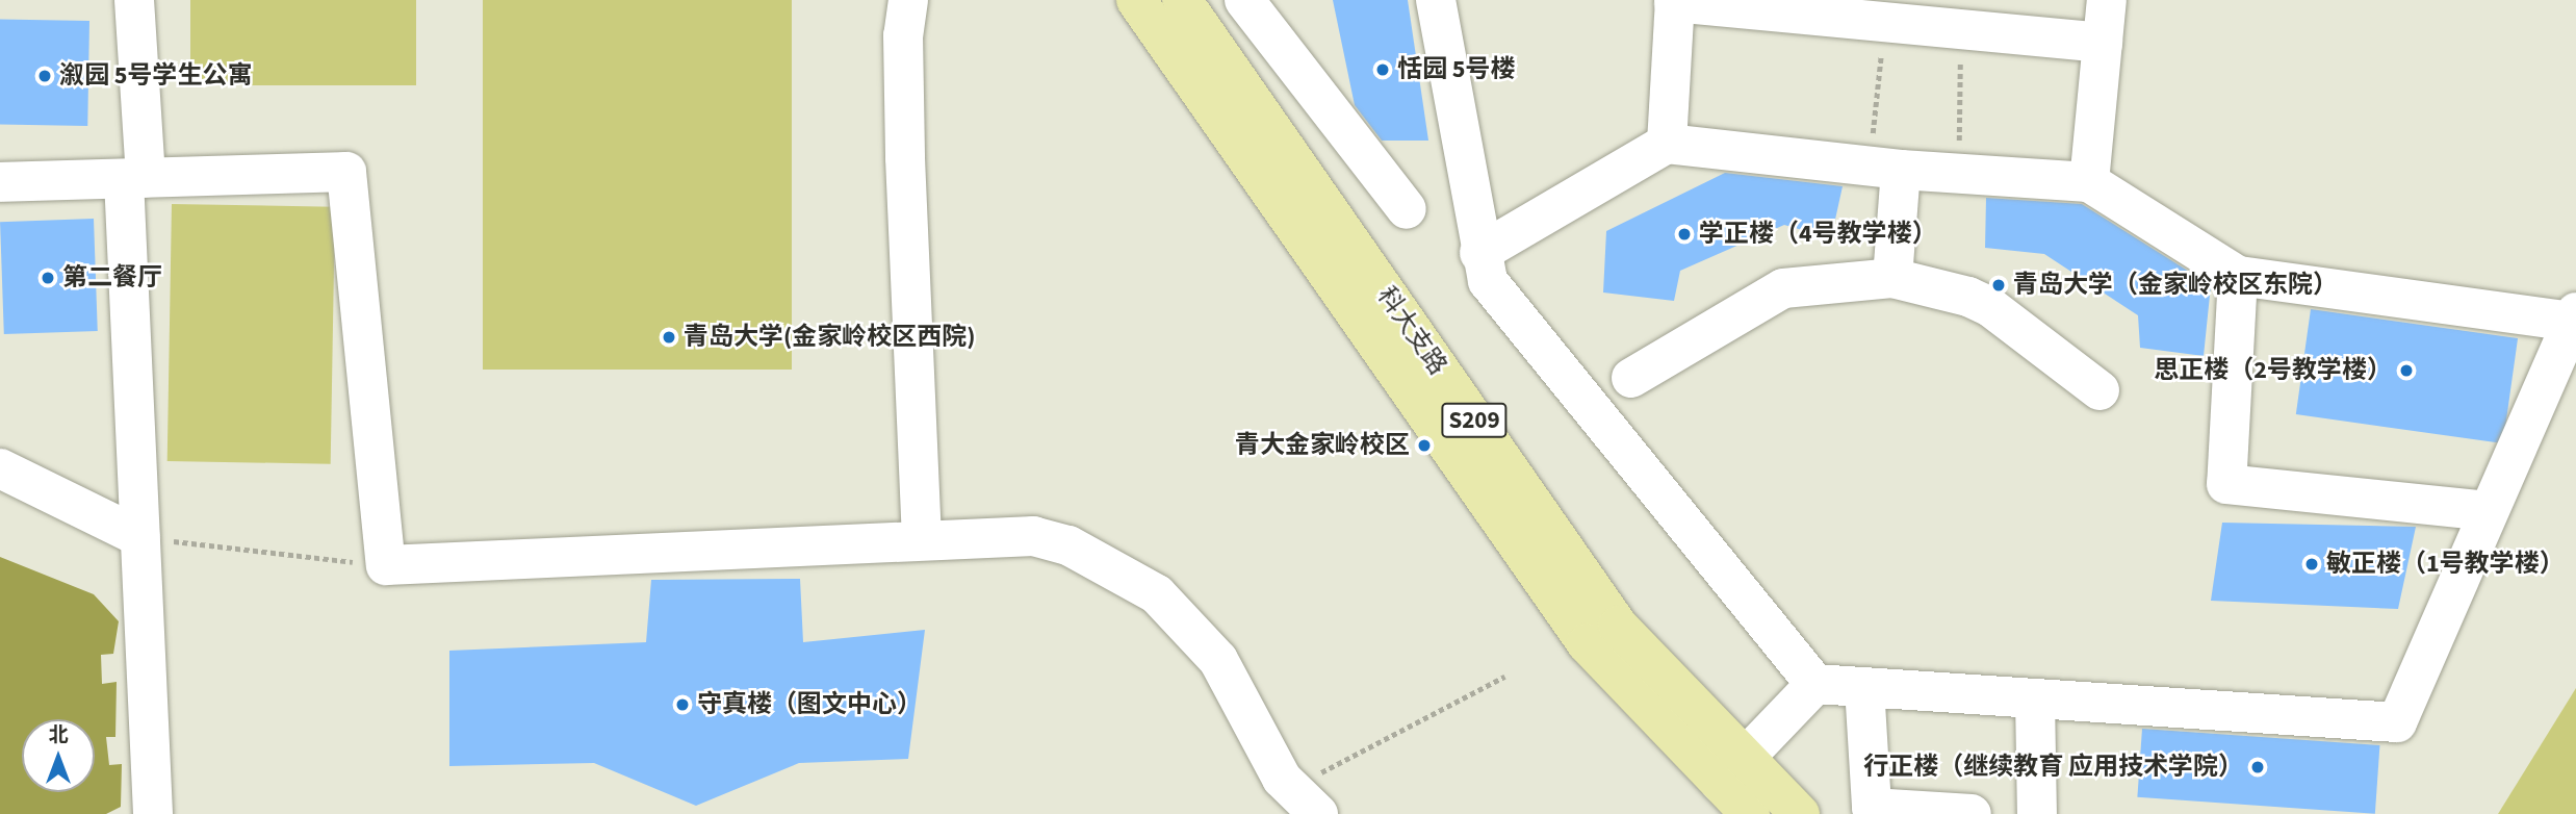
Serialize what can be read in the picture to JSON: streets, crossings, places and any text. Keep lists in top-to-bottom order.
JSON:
{
  "streets": {
    "main road": ["科大支路", "S209"]
  },
  "places": [
    "恬园 5号楼",
    "溆园 5号学生公寓",
    "学正楼（4号教学楼）",
    "第二餐厅",
    "青岛大学（金家岭校区东院）",
    "青岛大学(金家岭校区西院)",
    "思正楼（2号教学楼）",
    "青大金家岭校区",
    "敏正楼（1号教学楼）",
    "守真楼（图文中心）",
    "行正楼（继续教育 应用技术学院）"
  ],
  "north": "top"
}
